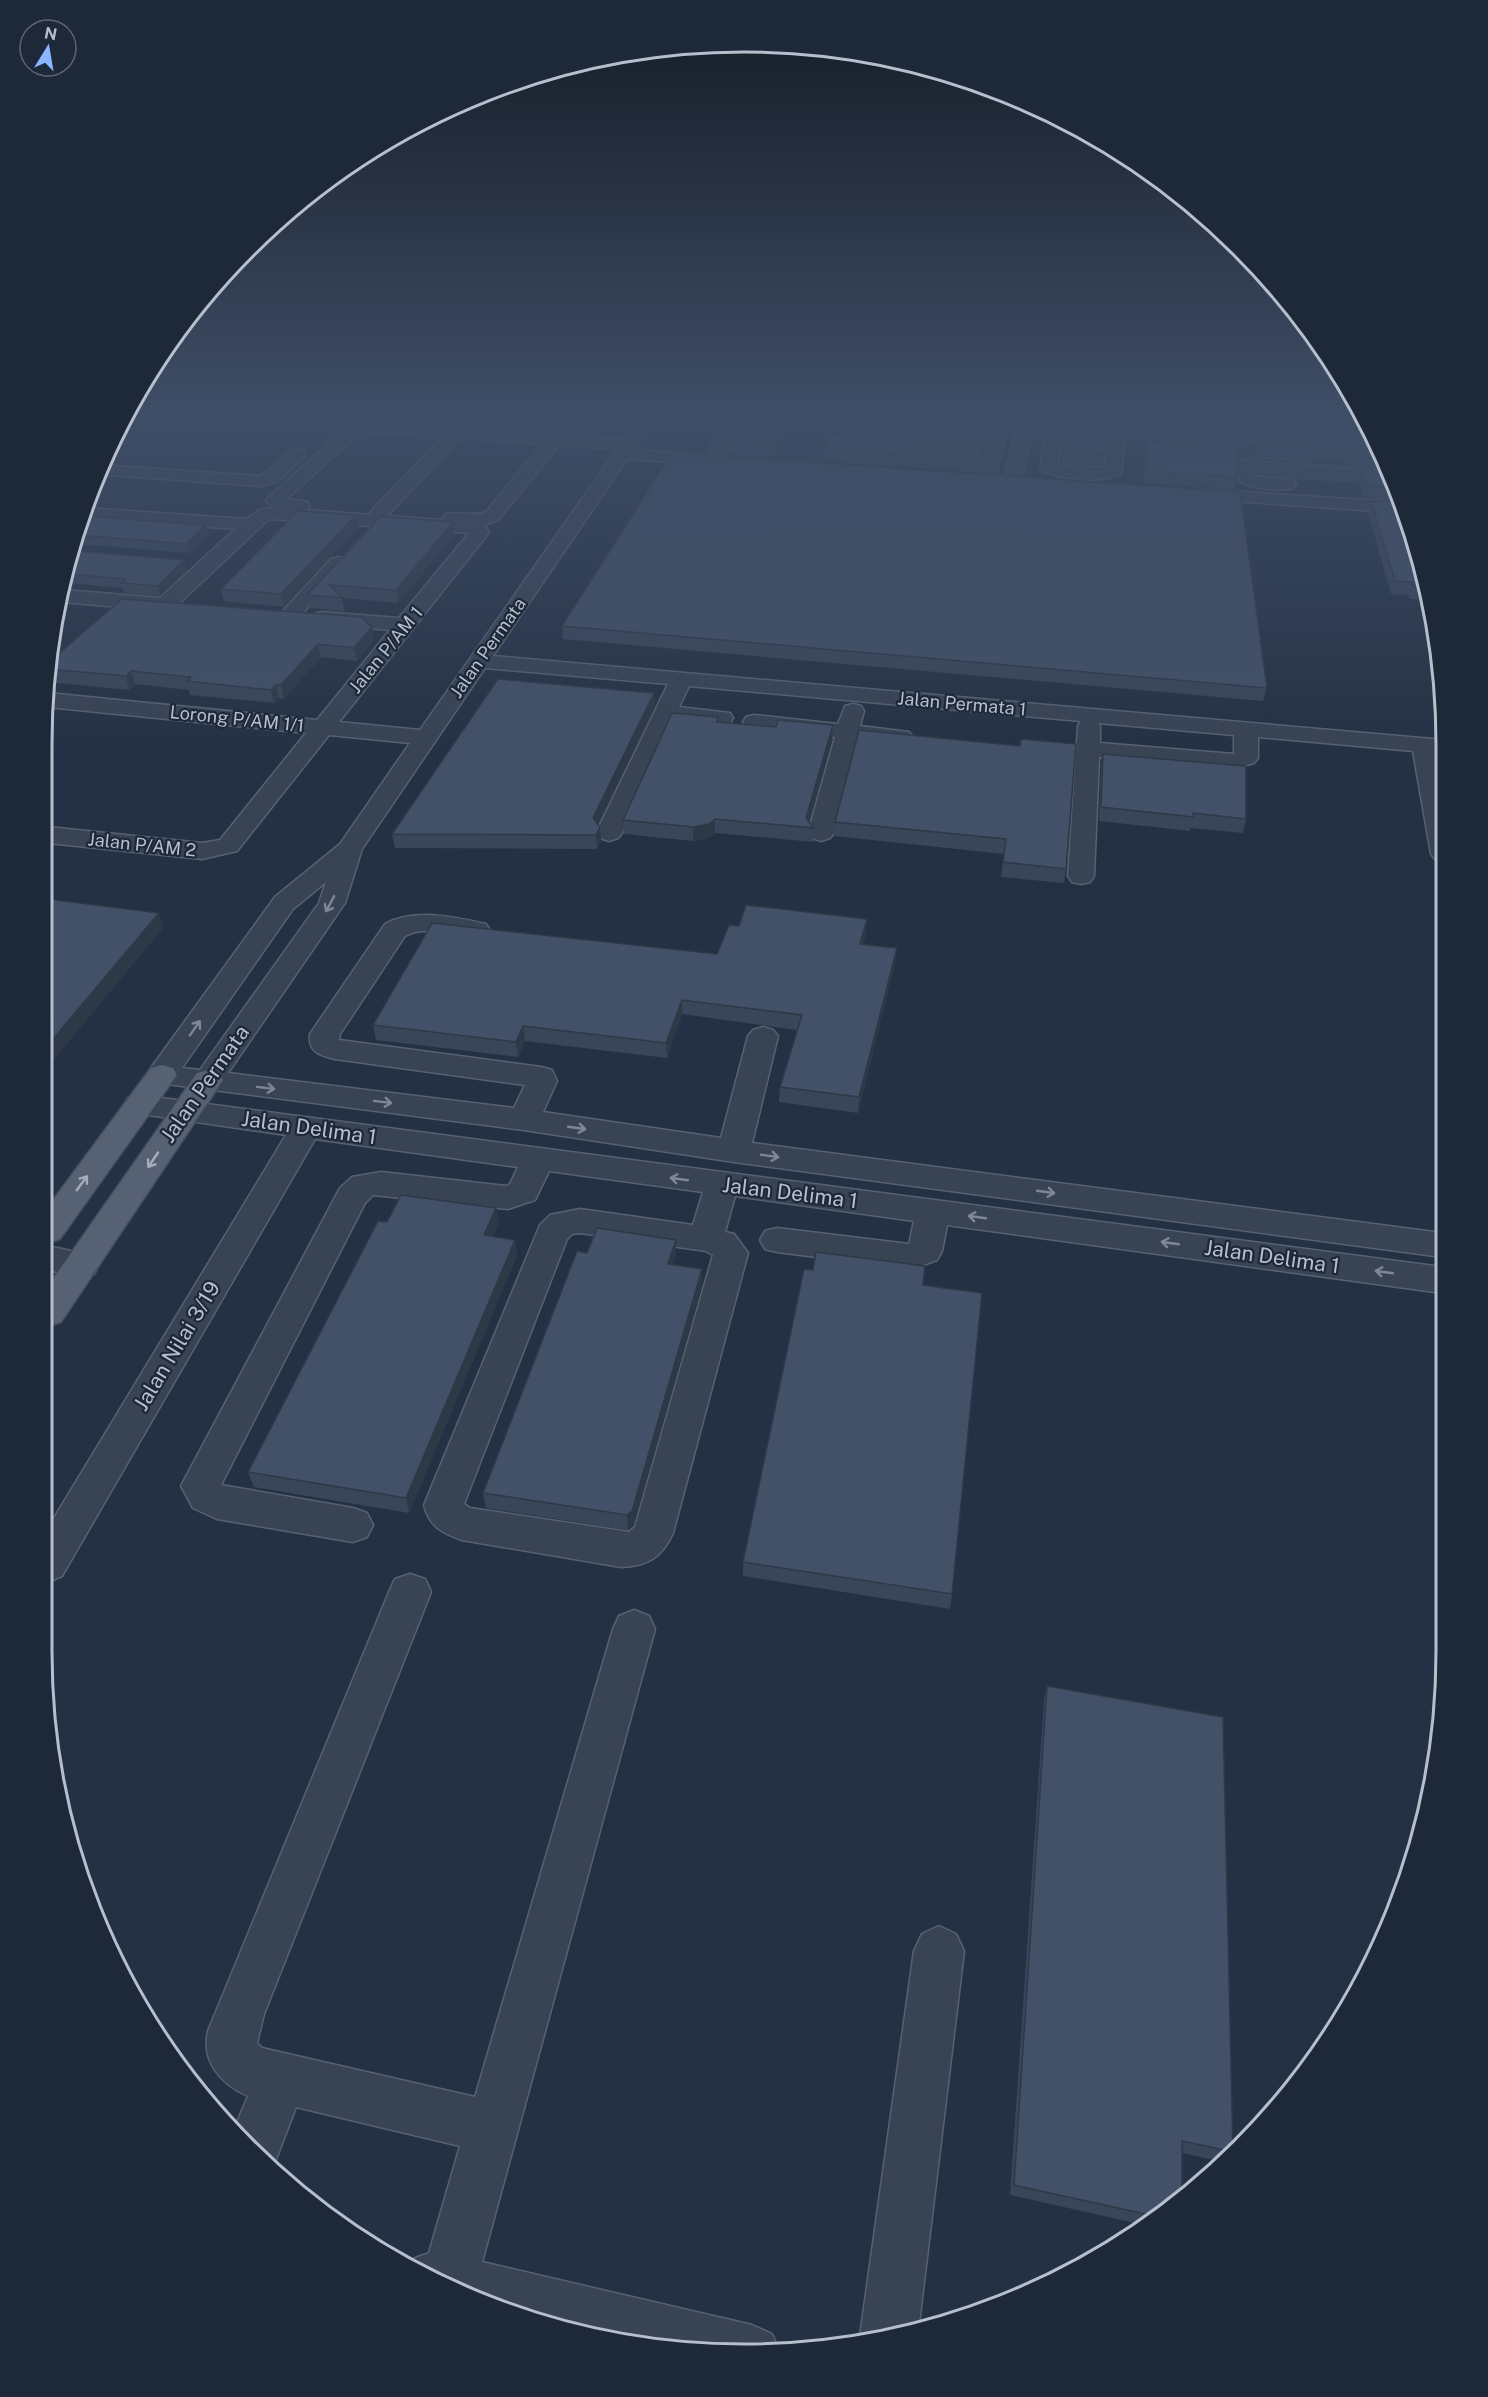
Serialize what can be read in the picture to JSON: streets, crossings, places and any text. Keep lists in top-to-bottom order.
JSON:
{
  "streets": {
    "main road": ["Jalan Permata"],
    "street": [
      "Jalan P/AM 1",
      "Jalan Permata 1",
      "Lorong P/AM 1/1",
      "Jalan P/AM 2",
      "Jalan Delima 1",
      "Jalan Nilai 3/19"
    ]
  },
  "crossings": [
    ["Jalan Permata", "Jalan Permata 1"],
    ["Jalan Permata", "Lorong P/AM 1/1"],
    ["Jalan Permata", "Jalan Delima 1"],
    ["Jalan P/AM 1", "Lorong P/AM 1/1"],
    ["Jalan P/AM 1", "Jalan P/AM 2"],
    ["Lorong P/AM 1/1", "Jalan P/AM 2"],
    ["Jalan Delima 1", "Jalan Nilai 3/19"]
  ],
  "north": "top"
}
